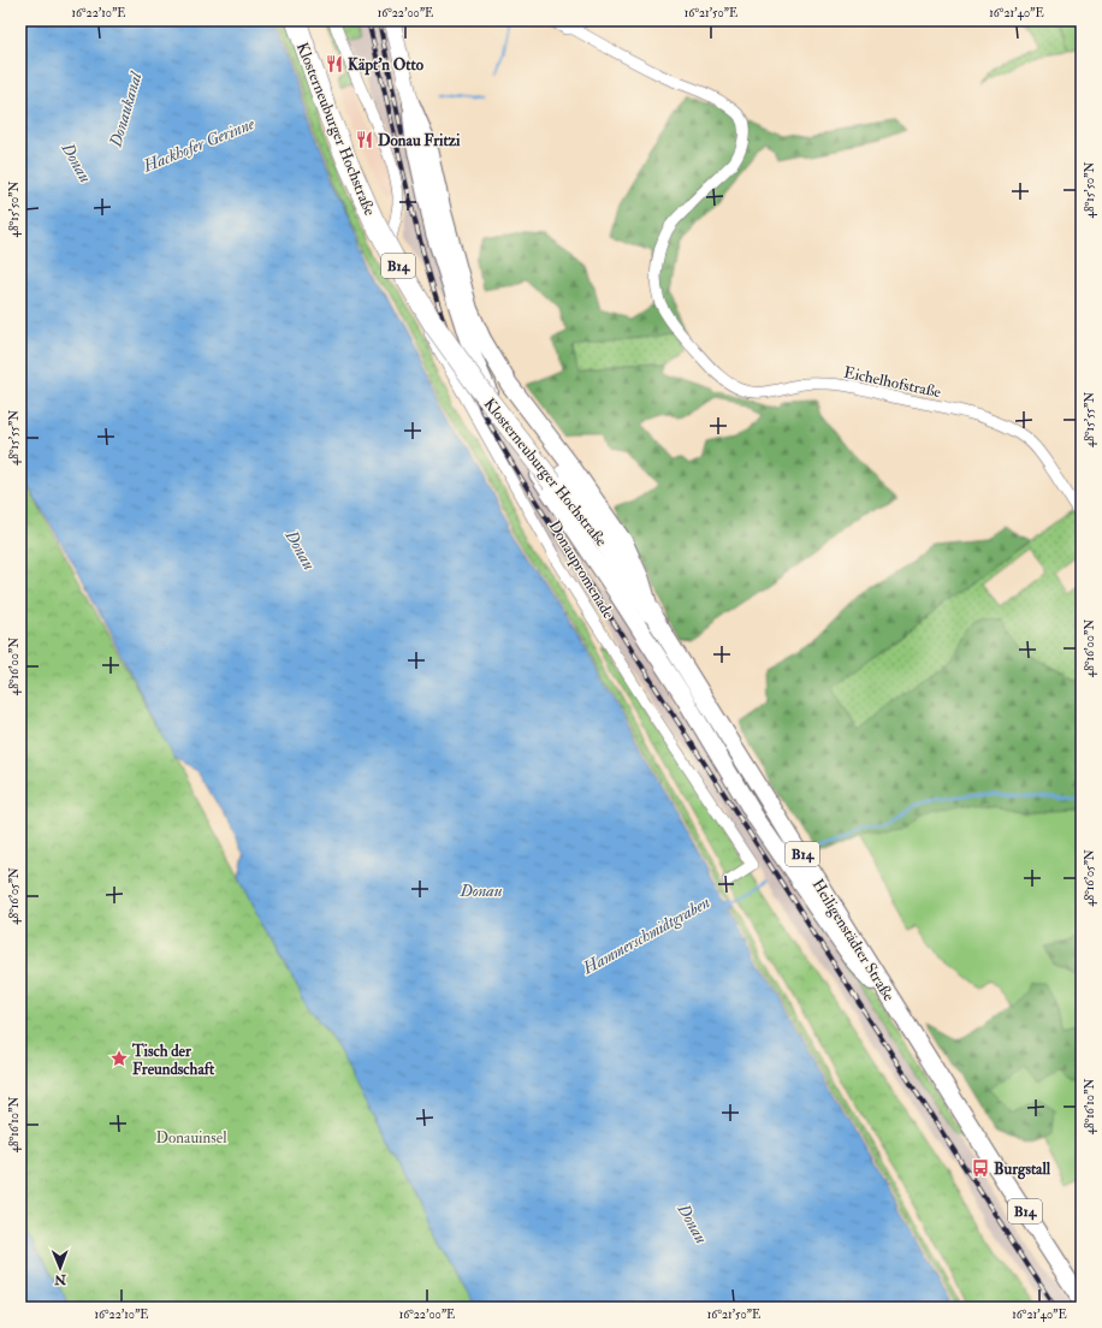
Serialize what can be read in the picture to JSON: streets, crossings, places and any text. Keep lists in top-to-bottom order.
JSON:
{
  "streets": {
    "highway": ["Klosterneuburger Hochstraße", "B14", "Heiligenstädter Straße"],
    "street": ["Eichelhofstraße", "Donaupromenade"]
  },
  "crossings": [
    ["Klosterneuburger Hochstraße", "Heiligenstädter Straße"]
  ],
  "water": [
    "Donaukanal",
    "Hackhofer Gerinne",
    "Donau",
    "Hammerschmidtgraben"
  ],
  "parks": ["Donauinsel"],
  "places": {
    "restaurant": ["Käpt'n Otto", "Donau Fritzi"],
    "place": ["Tisch der Freundschaft"],
    "bus stop": ["Burgstall"]
  },
  "north": "bottom",
  "coordinates": [
    "16°22'10\"E",
    "16°22'00\"E",
    "16°21'50\"E",
    "16°21'40\"E",
    "48°15'50\"N",
    "48°15'55\"N",
    "48°16'00\"N",
    "48°16'05\"N",
    "48°16'10\"N"
  ]
}
